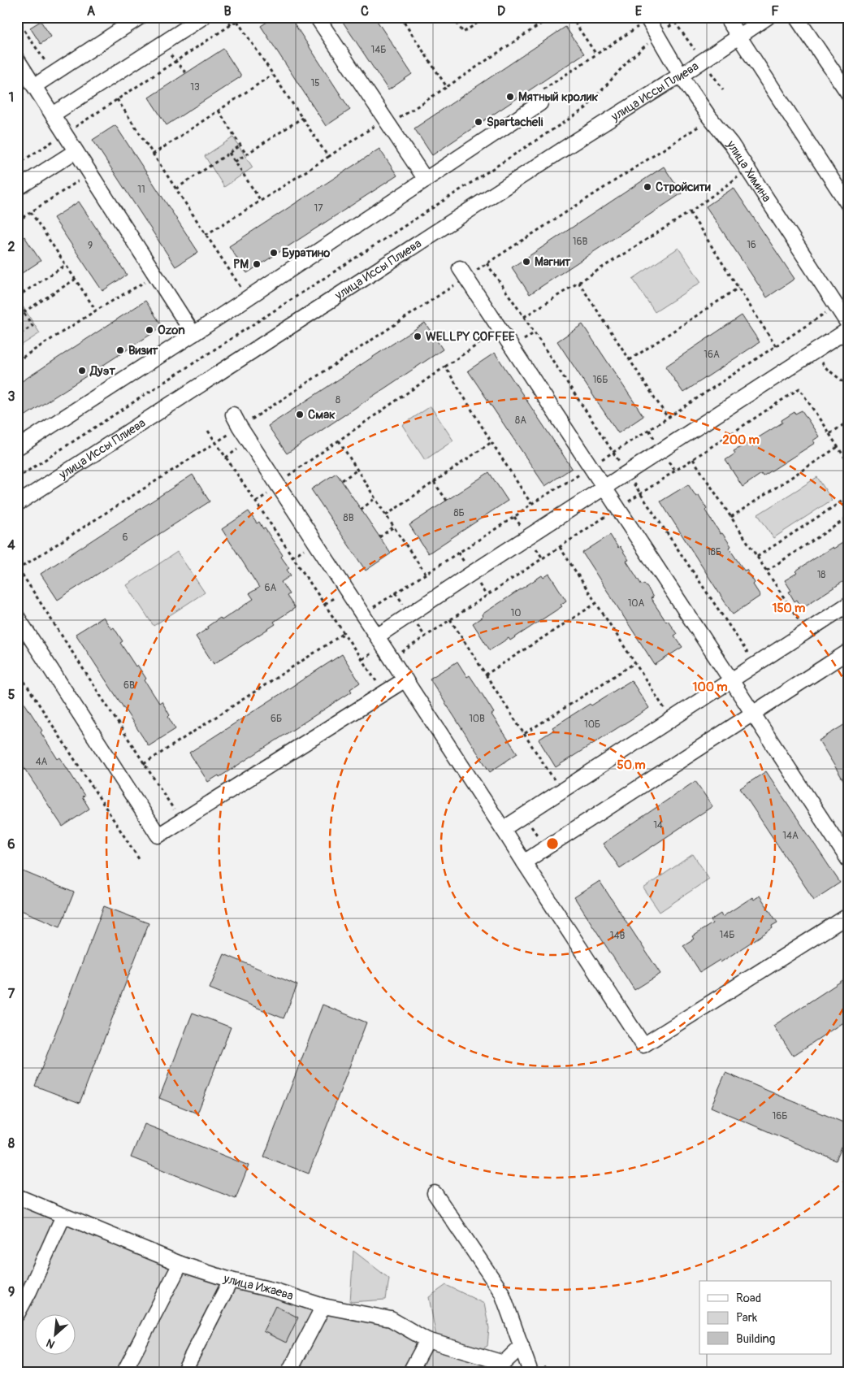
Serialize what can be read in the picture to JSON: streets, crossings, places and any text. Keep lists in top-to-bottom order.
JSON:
{
  "streets": {
    "street": ["улица Иссы Плиева", "улица Химина", "улица Ижаева"]
  },
  "crossings": [
    ["улица Иссы Плиева", "улица Химина"]
  ],
  "places": [
    "Мятный кролик",
    "Spartacheli",
    "Стройсити",
    "Буратино",
    "Магнит",
    "PM",
    "Ozon",
    "WELLPY COFFEE",
    "Визит",
    "Дуэт",
    "Смак"
  ],
  "house_numbers": [
    "14Б",
    "15",
    "13",
    "11",
    "17",
    "16В",
    "16",
    "9",
    "16А",
    "16Б",
    "8",
    "8А",
    "8Б",
    "8В",
    "6",
    "18Б",
    "18",
    "6А",
    "10А",
    "10",
    "6В",
    "6Б",
    "10В",
    "10Б",
    "4А",
    "14",
    "14А",
    "14Б",
    "14В",
    "16Б"
  ],
  "legend": ["Road", "Park", "Building"],
  "north": "bottom left",
  "grid": {
    "columns": [
      "A",
      "B",
      "C",
      "D",
      "E",
      "F"
    ],
    "rows": [
      "1",
      "2",
      "3",
      "4",
      "5",
      "6",
      "7",
      "8",
      "9"
    ]
  },
  "rings": [
    "200 m",
    "150 m",
    "100 m",
    "50 m"
  ]
}
